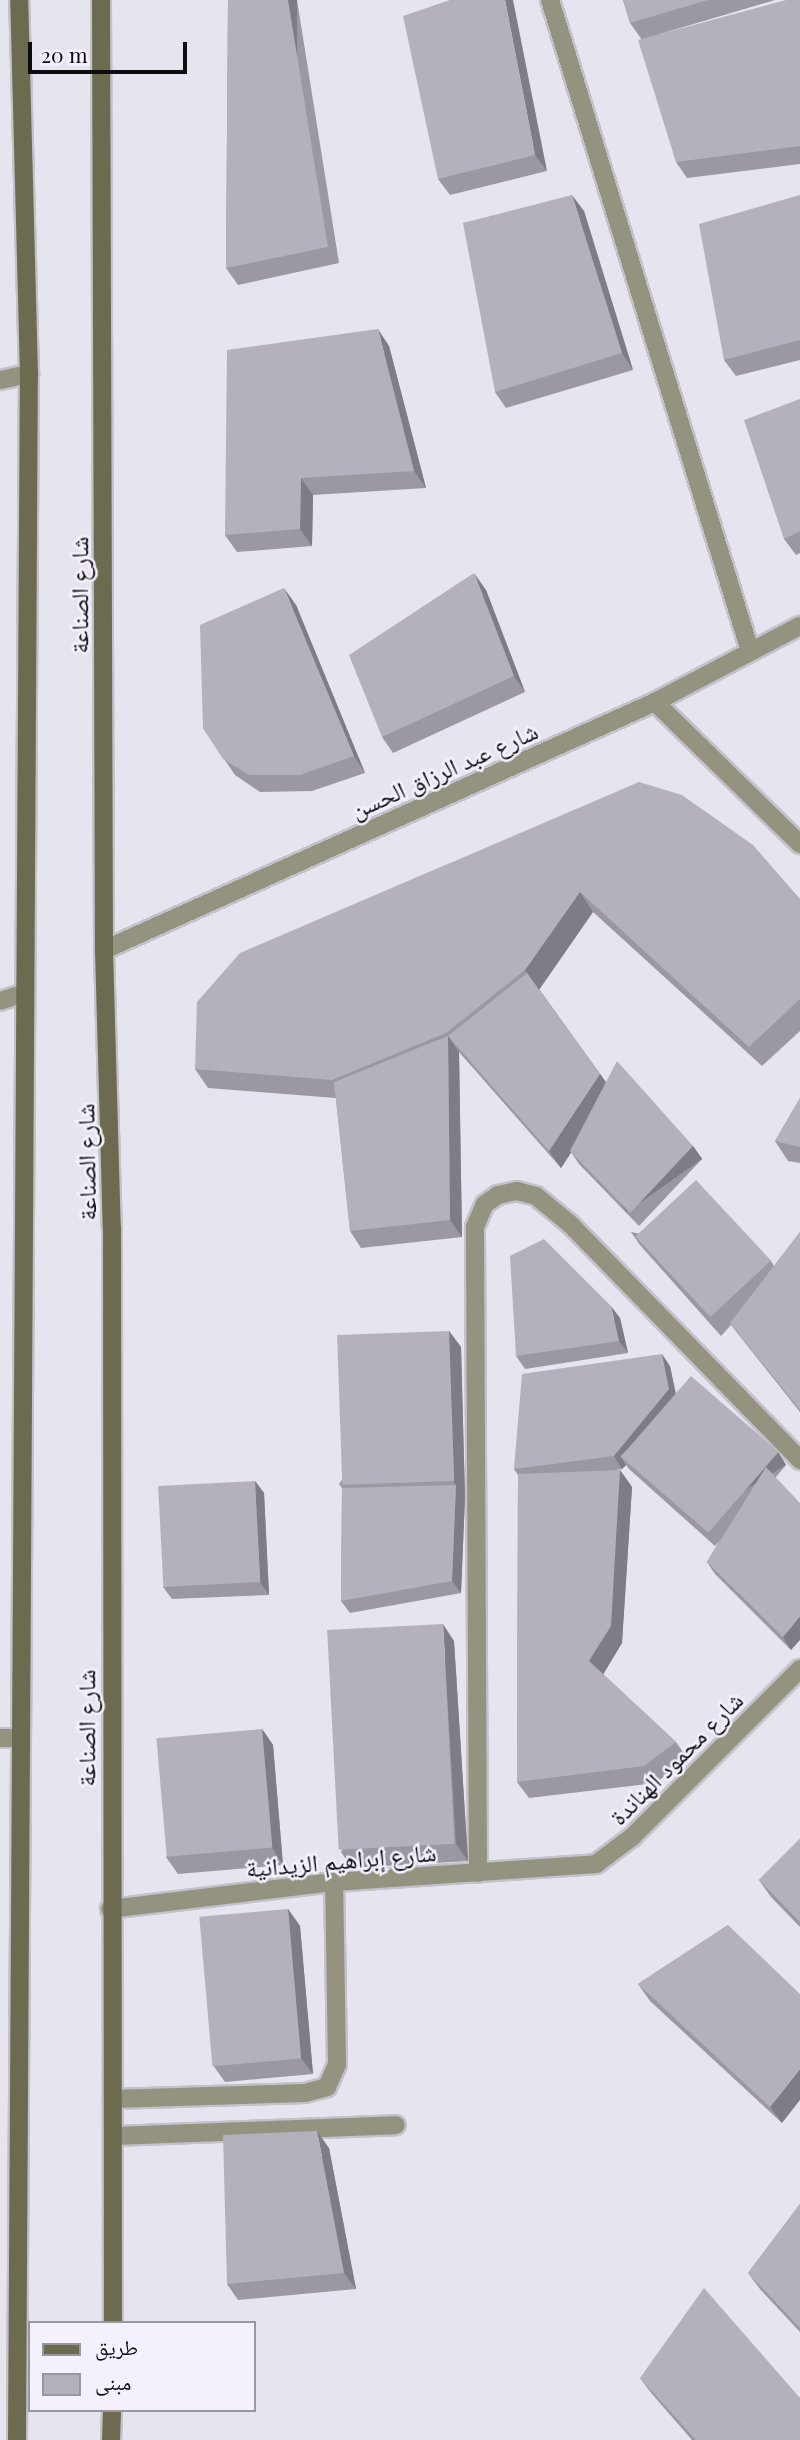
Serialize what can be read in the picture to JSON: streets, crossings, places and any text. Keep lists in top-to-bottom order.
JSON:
{
  "streets": {
    "main road": ["شارع الصناعة"],
    "street": ["شارع عبد الرزاق الحسن", "شارع محمود الهناندة", "شارع إبراهيم الزيدانية"]
  },
  "crossings": [
    ["شارع الصناعة", "شارع عبد الرزاق الحسن"],
    ["شارع الصناعة", "شارع إبراهيم الزيدانية"],
    ["شارع محمود الهناندة", "شارع إبراهيم الزيدانية"]
  ],
  "legend": ["طريق", "مبنى"],
  "scale_bar": "20 m"
}
